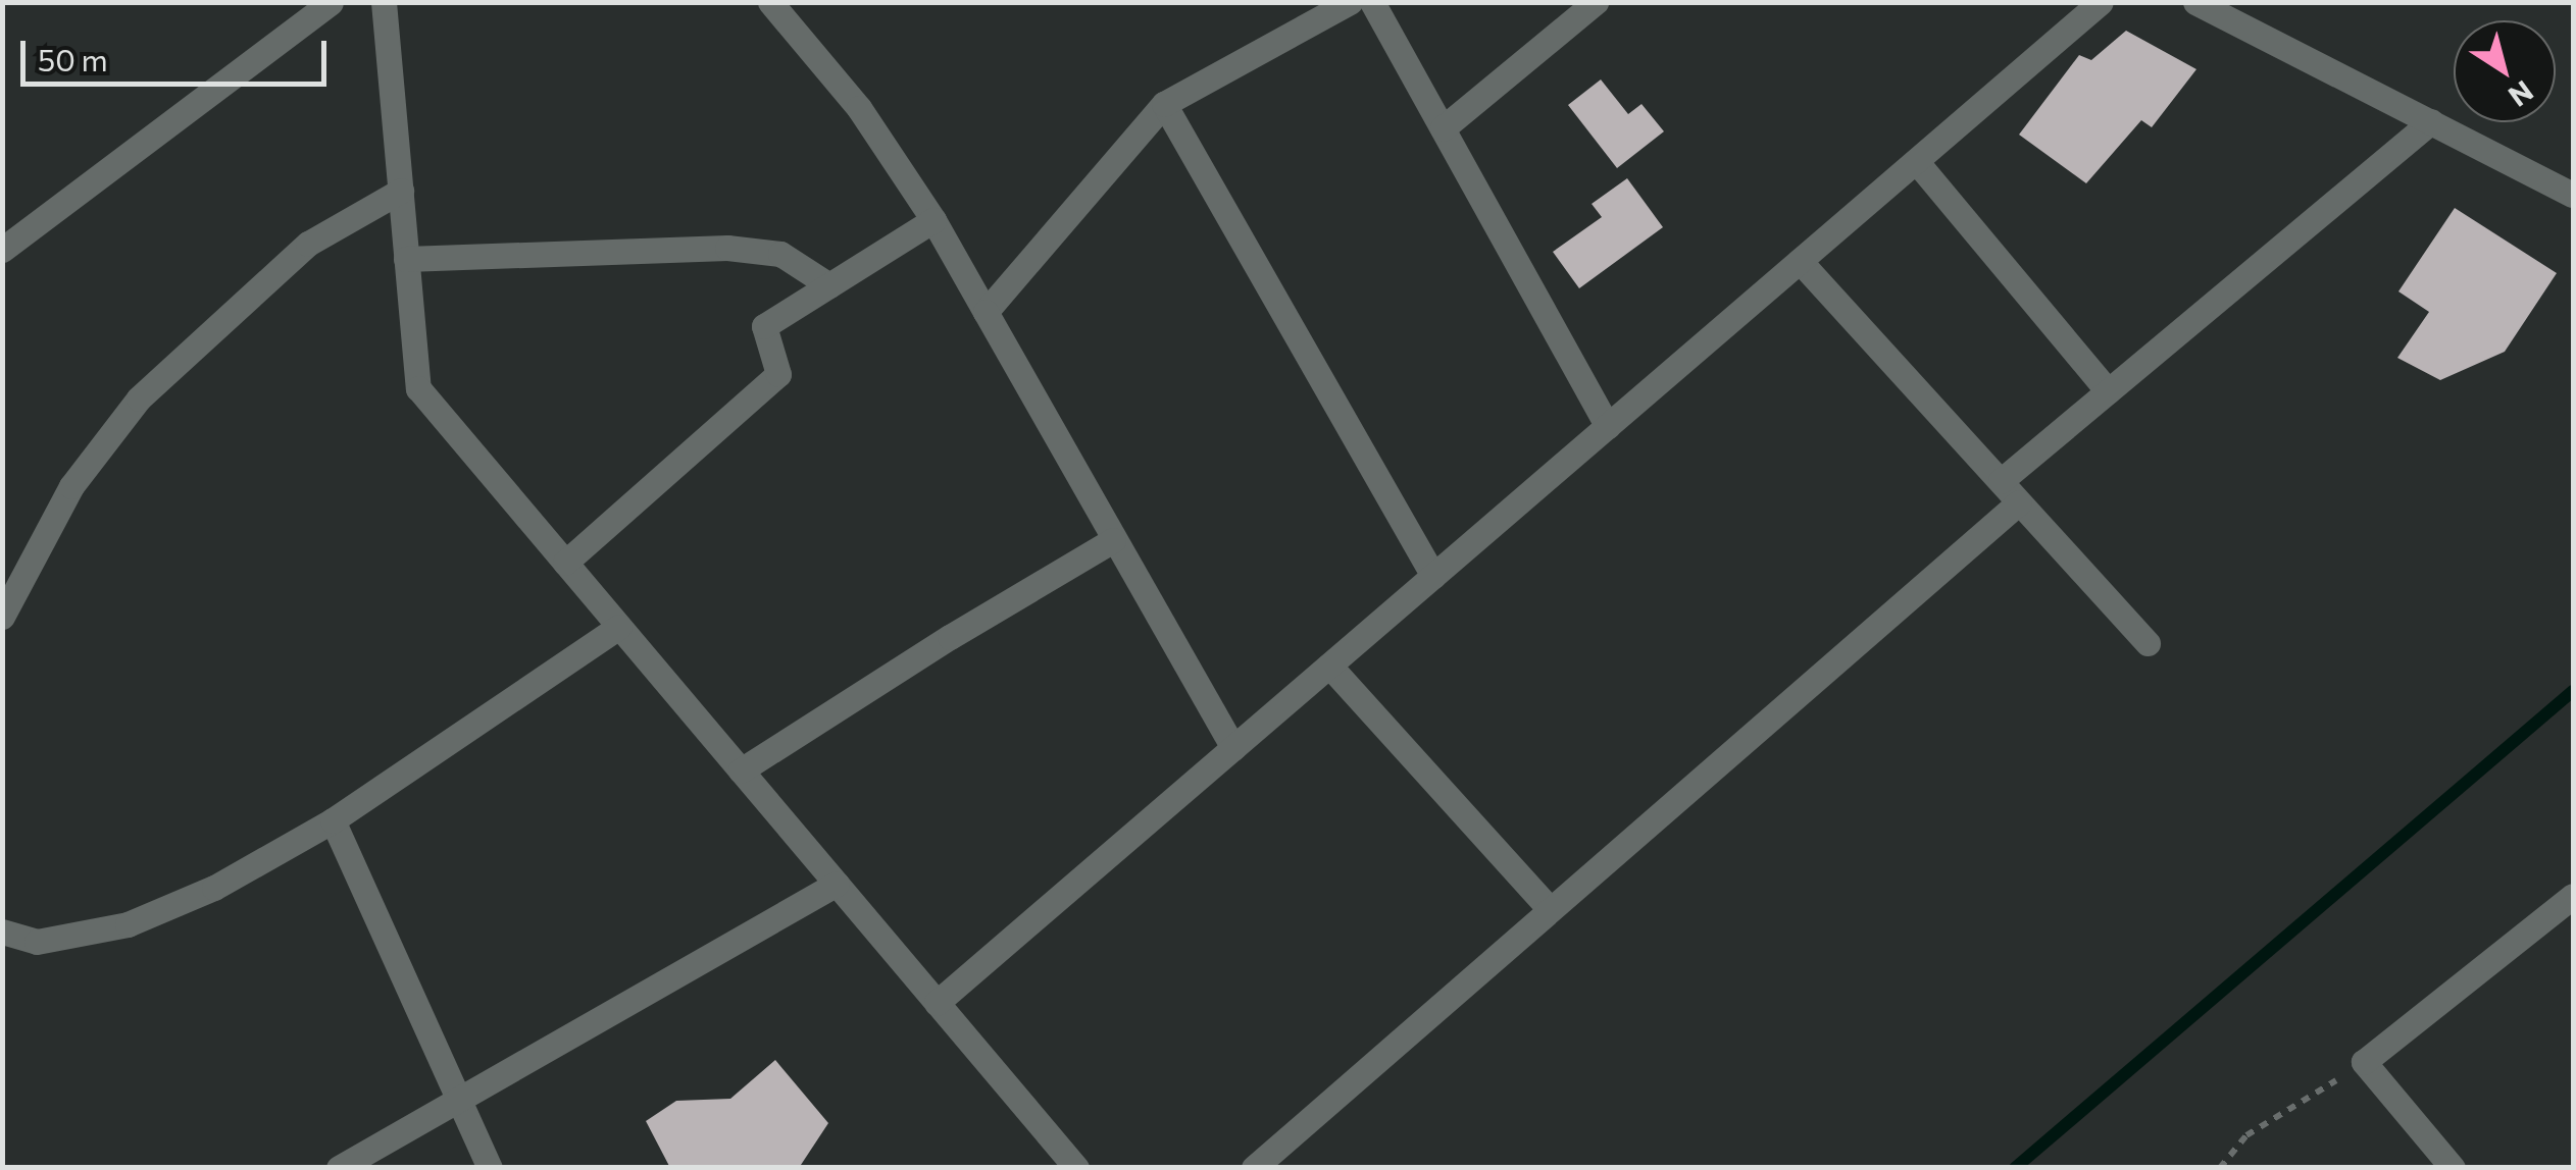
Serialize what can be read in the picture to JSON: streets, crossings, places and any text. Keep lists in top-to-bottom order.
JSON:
{
  "scale_bar": "50 m",
  "north": "bottom right"
}
